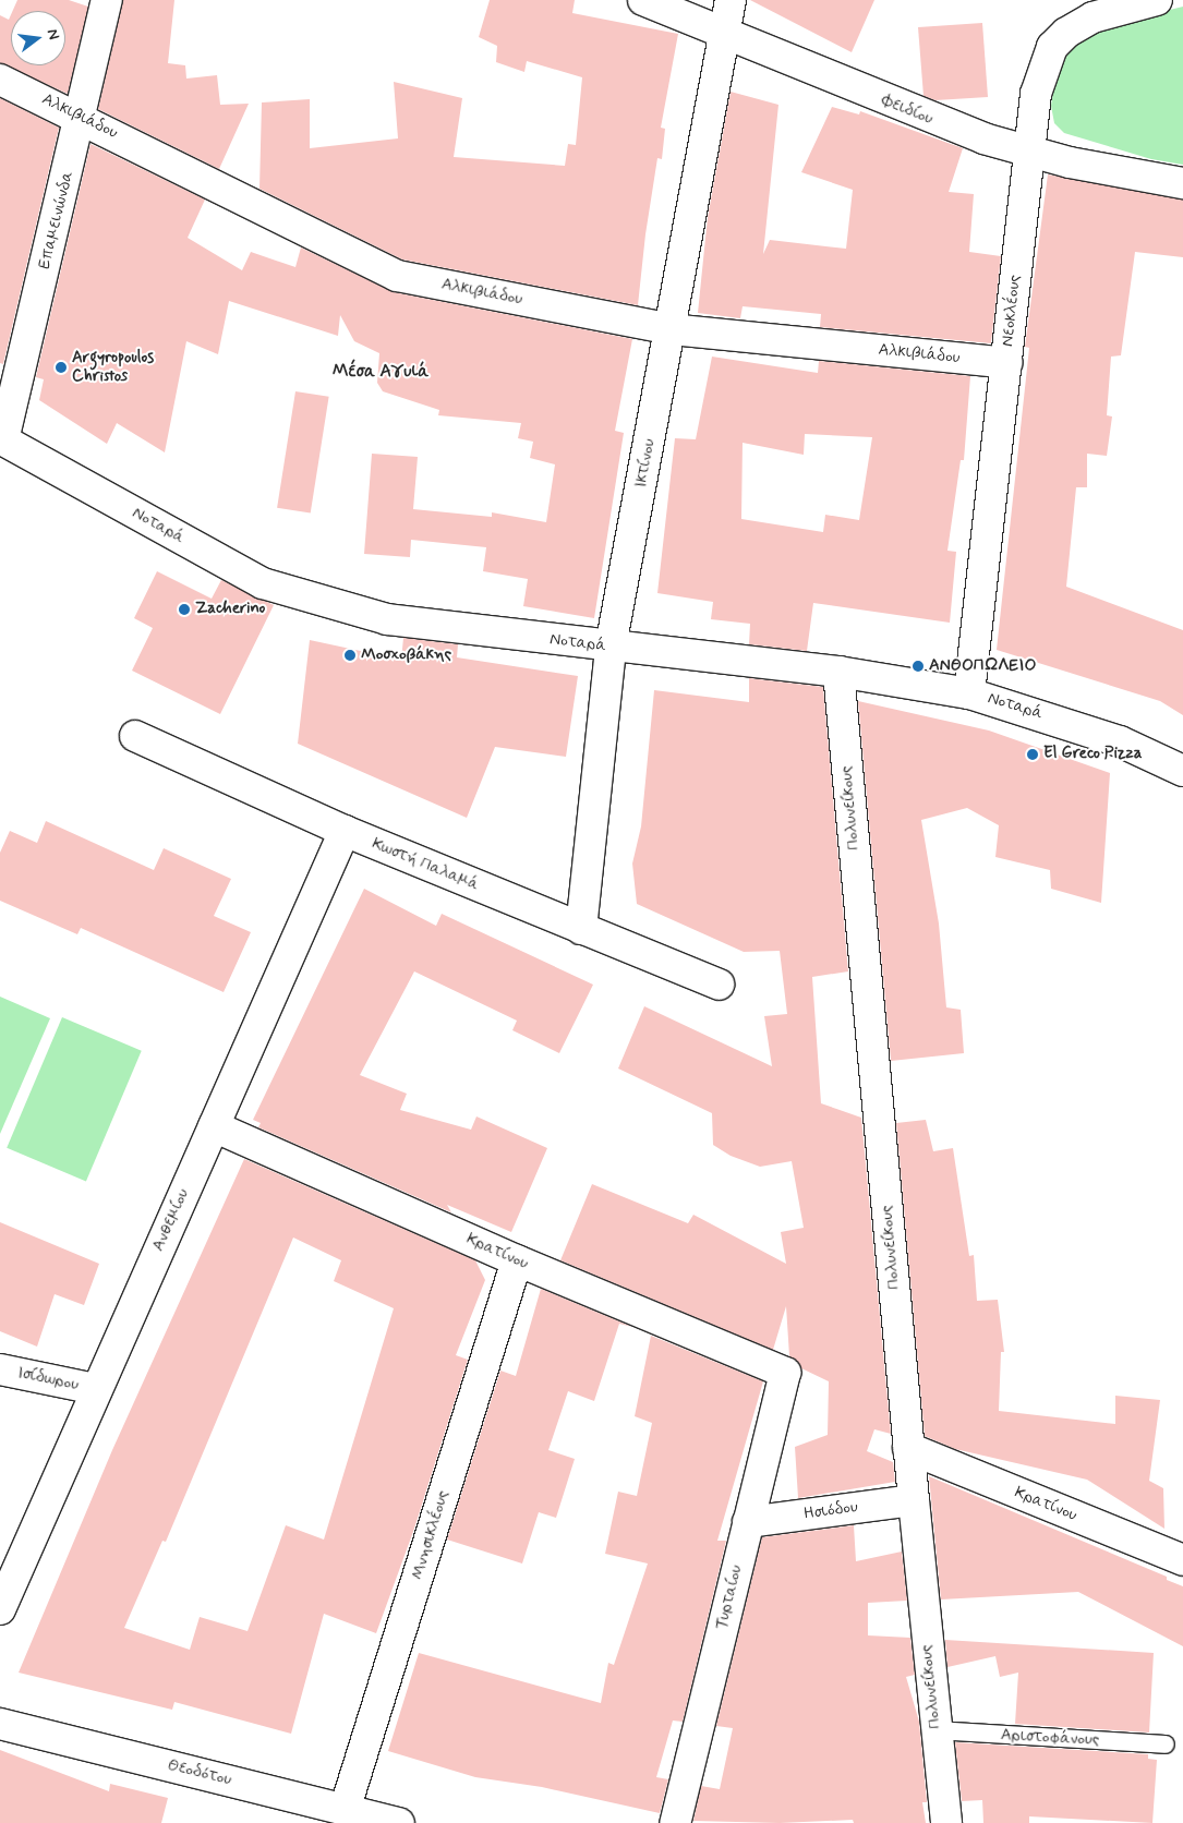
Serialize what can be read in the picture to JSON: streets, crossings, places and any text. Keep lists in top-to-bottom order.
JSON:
{
  "streets": {
    "street": [
      "Φειδίου",
      "Αλκιβιάδου",
      "Επαμεινώνδα",
      "Νεοκλέους",
      "Ικτίνου",
      "Νοταρά",
      "Πολυνείκους",
      "Κωστή Παλαμά",
      "Ανθεμίου",
      "Κρατίνου",
      "Ισίδωρου",
      "Ησιόδου",
      "Μνησικλέους",
      "Τυρταίου",
      "Θεοδότου"
    ],
    "lane": ["Αριστοφάνους"]
  },
  "crossings": [
    ["Φειδίου", "Νεοκλέους"],
    ["Φειδίου", "Ικτίνου"],
    ["Αλκιβιάδου", "Επαμεινώνδα"],
    ["Αλκιβιάδου", "Νεοκλέους"],
    ["Αλκιβιάδου", "Ικτίνου"],
    ["Επαμεινώνδα", "Νοταρά"],
    ["Νεοκλέους", "Νοταρά"],
    ["Ικτίνου", "Νοταρά"],
    ["Ικτίνου", "Κωστή Παλαμά"],
    ["Νοταρά", "Πολυνείκους"],
    ["Πολυνείκους", "Κρατίνου"],
    ["Πολυνείκους", "Ησιόδου"],
    ["Πολυνείκους", "Αριστοφάνους"],
    ["Κωστή Παλαμά", "Ανθεμίου"],
    ["Ανθεμίου", "Κρατίνου"],
    ["Ανθεμίου", "Ισίδωρου"],
    ["Κρατίνου", "Μνησικλέους"],
    ["Κρατίνου", "Τυρταίου"],
    ["Ησιόδου", "Τυρταίου"],
    ["Μνησικλέους", "Θεοδότου"]
  ],
  "districts": ["Μέσα Αγυιά"],
  "places": [
    "Argyropoulos Christos",
    "Zacherino",
    "Μοσχοβάκης",
    "ΑΝΘΟΠΩΛΕΙΟ",
    "El Greco Pizza"
  ],
  "north": "right"
}
